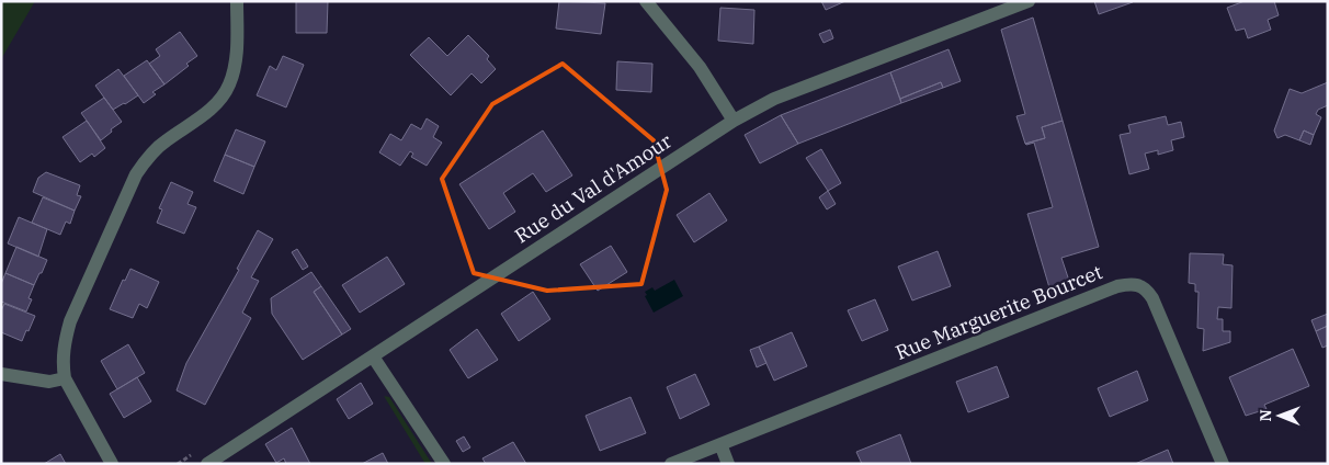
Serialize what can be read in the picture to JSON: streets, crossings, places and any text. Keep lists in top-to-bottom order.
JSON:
{
  "streets": {
    "street": ["Rue du Val d'Amour", "Rue Marguerite Bourcet"]
  },
  "north": "left"
}
